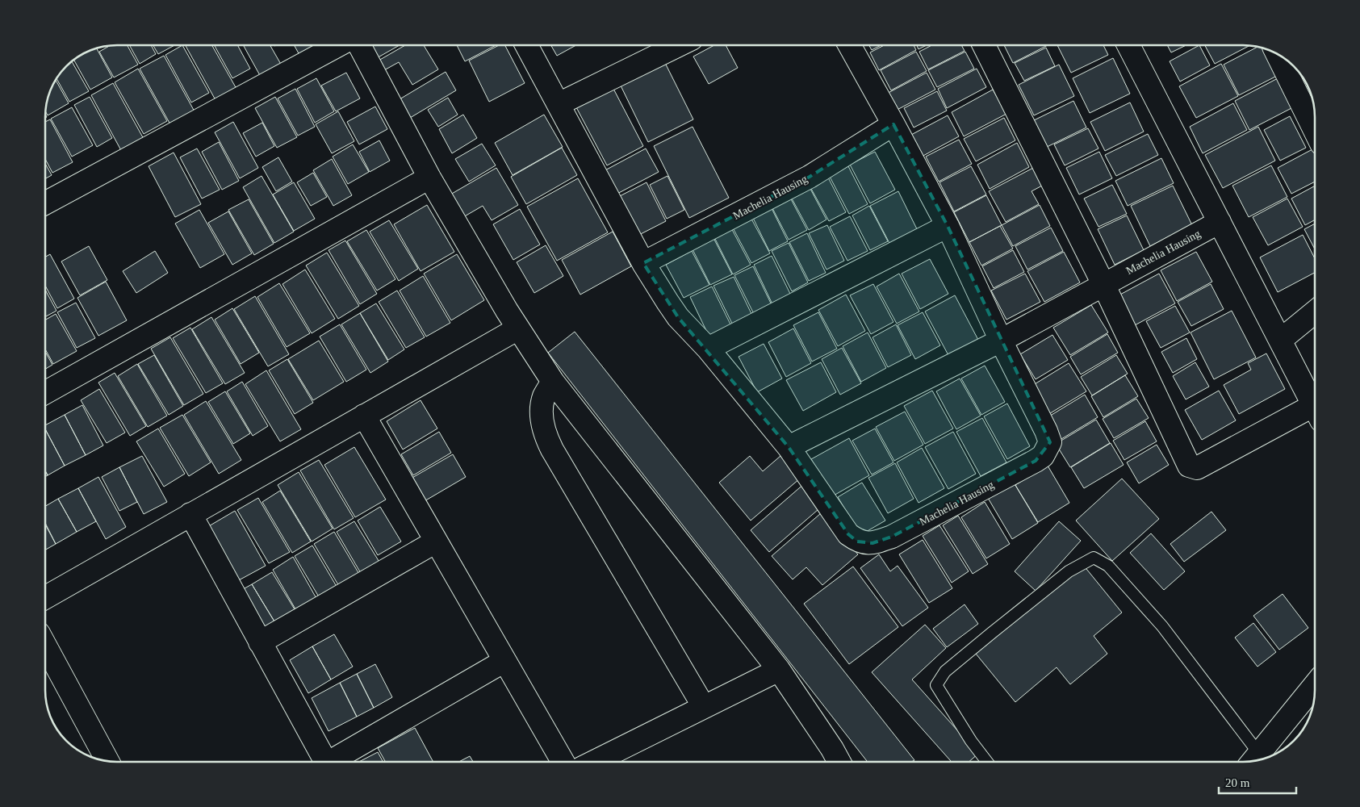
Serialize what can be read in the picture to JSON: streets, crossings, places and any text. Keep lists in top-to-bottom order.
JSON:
{
  "streets": {
    "street": ["Machelia Hausing"]
  },
  "scale_bar": "20 m"
}
